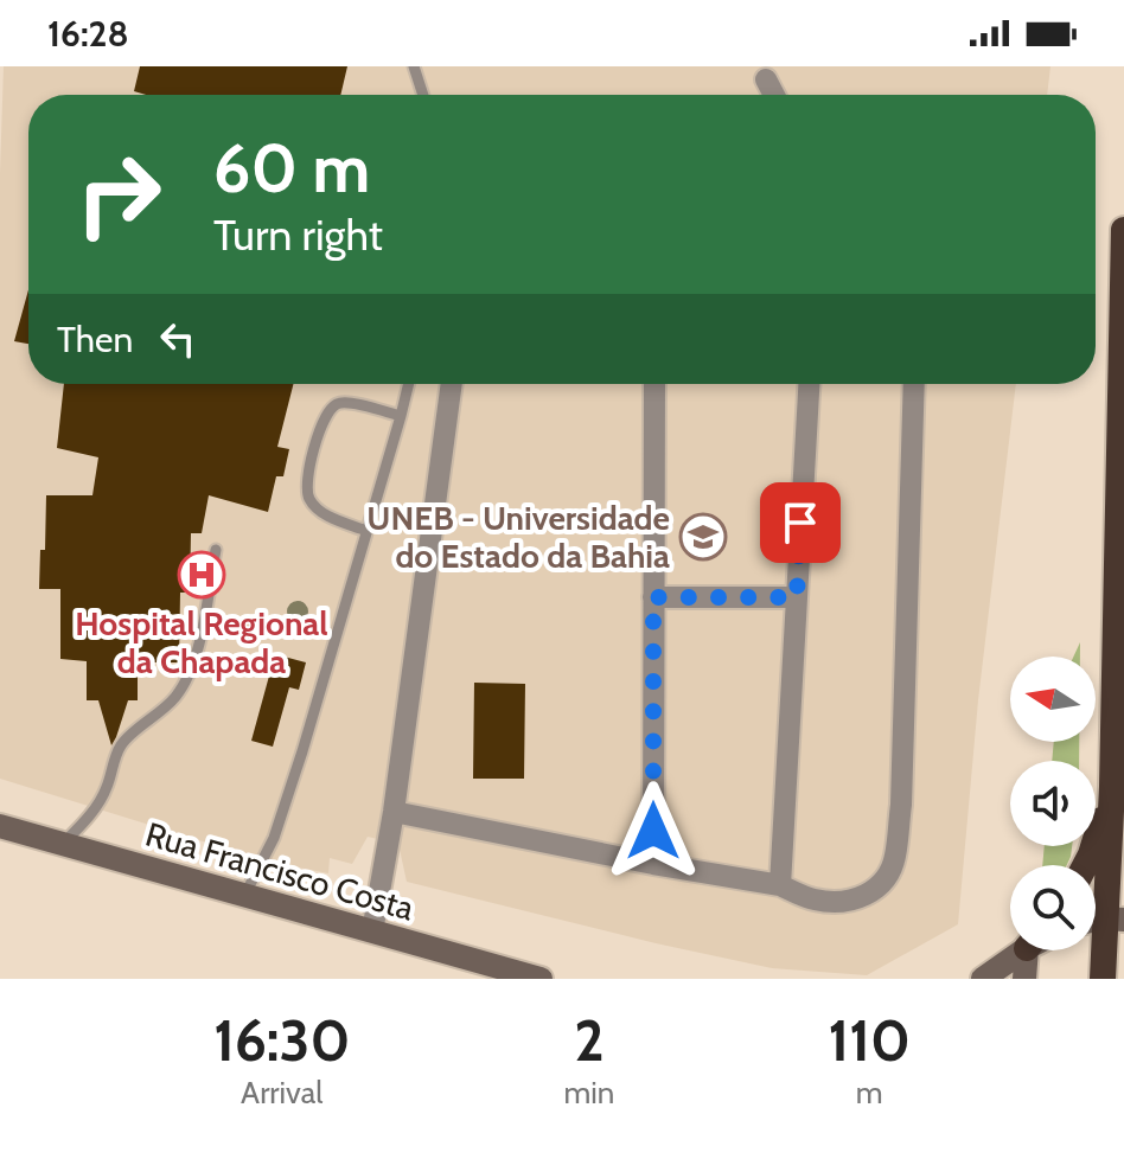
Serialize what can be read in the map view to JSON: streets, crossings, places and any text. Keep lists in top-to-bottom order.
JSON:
{
  "streets": {
    "main road": ["Rua Francisco Costa"]
  },
  "places": {
    "school or university": ["UNEB - Universidade do Estado da Bahia"],
    "hospital": ["Hospital Regional da Chapada"]
  },
  "north": "left",
  "page": {
    "status": "16:28",
    "turn": ["60 m", "Turn right"],
    "then": "Then",
    "eta": [
      "16:30",
      "Arrival",
      "2",
      "min",
      "110",
      "m"
    ]
  }
}
